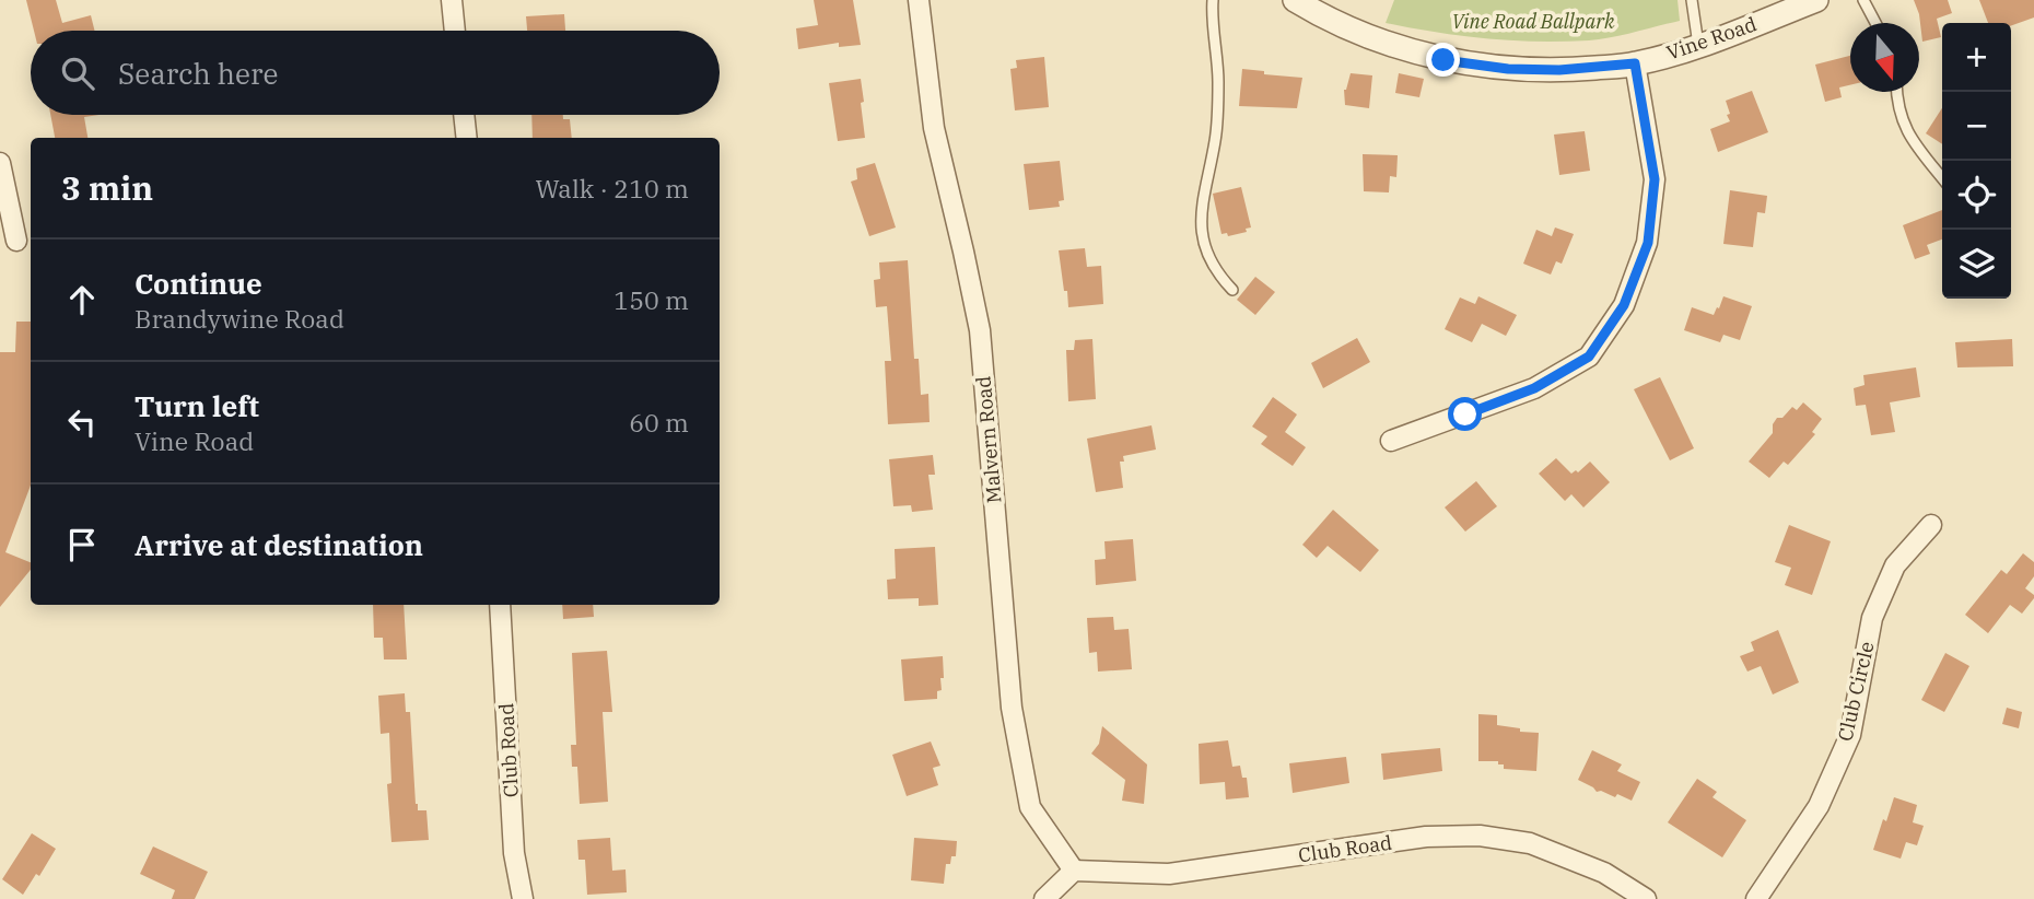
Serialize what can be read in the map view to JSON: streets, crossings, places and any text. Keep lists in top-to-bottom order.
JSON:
{
  "streets": {
    "street": [
      "Vine Road",
      "Malvern Road",
      "Club Circle",
      "Club Road"
    ]
  },
  "crossings": [
    ["Malvern Road", "Club Road"]
  ],
  "parks": ["Vine Road Ballpark"],
  "north": "bottom",
  "page": {
    "map_buttons": ["+", "−"],
    "search": "Search here",
    "heading": ["3 min", "Walk · 210 m"],
    "list": [
      ["Continue", "Brandywine Road", "150 m"],
      ["Turn left", "Vine Road", "60 m"],
      "Arrive at destination"
    ]
  }
}
